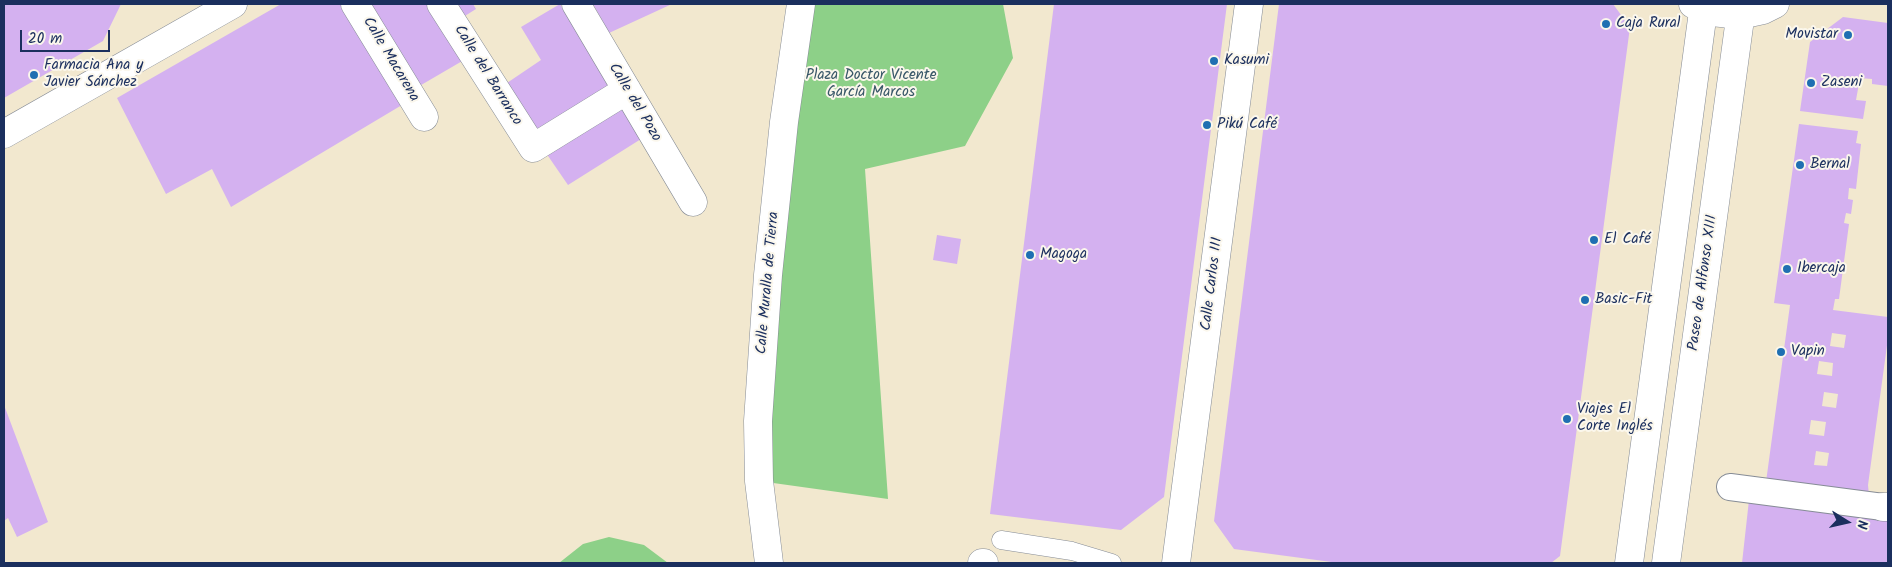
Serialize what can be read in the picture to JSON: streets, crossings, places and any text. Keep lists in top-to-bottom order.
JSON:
{
  "streets": {
    "street": [
      "Calle Macarena",
      "Calle del Barranco",
      "Calle del Pozo",
      "Calle Muralla de Tierra",
      "Paseo de Alfonso XIII",
      "Calle Carlos III"
    ]
  },
  "crossings": [
    ["Calle del Barranco", "Calle del Pozo"]
  ],
  "parks": ["Plaza Doctor Vicente García Marcos"],
  "places": [
    "Caja Rural",
    "Movistar",
    "Kasumi",
    "Farmacia Ana y Javier Sánchez",
    "Zaseni",
    "Pikú Café",
    "Bernal",
    "El Café",
    "Magoga",
    "Ibercaja",
    "Basic-Fit",
    "Vapin",
    "Viajes El Corte Inglés"
  ],
  "scale_bar": "20 m",
  "north": "right"
}
